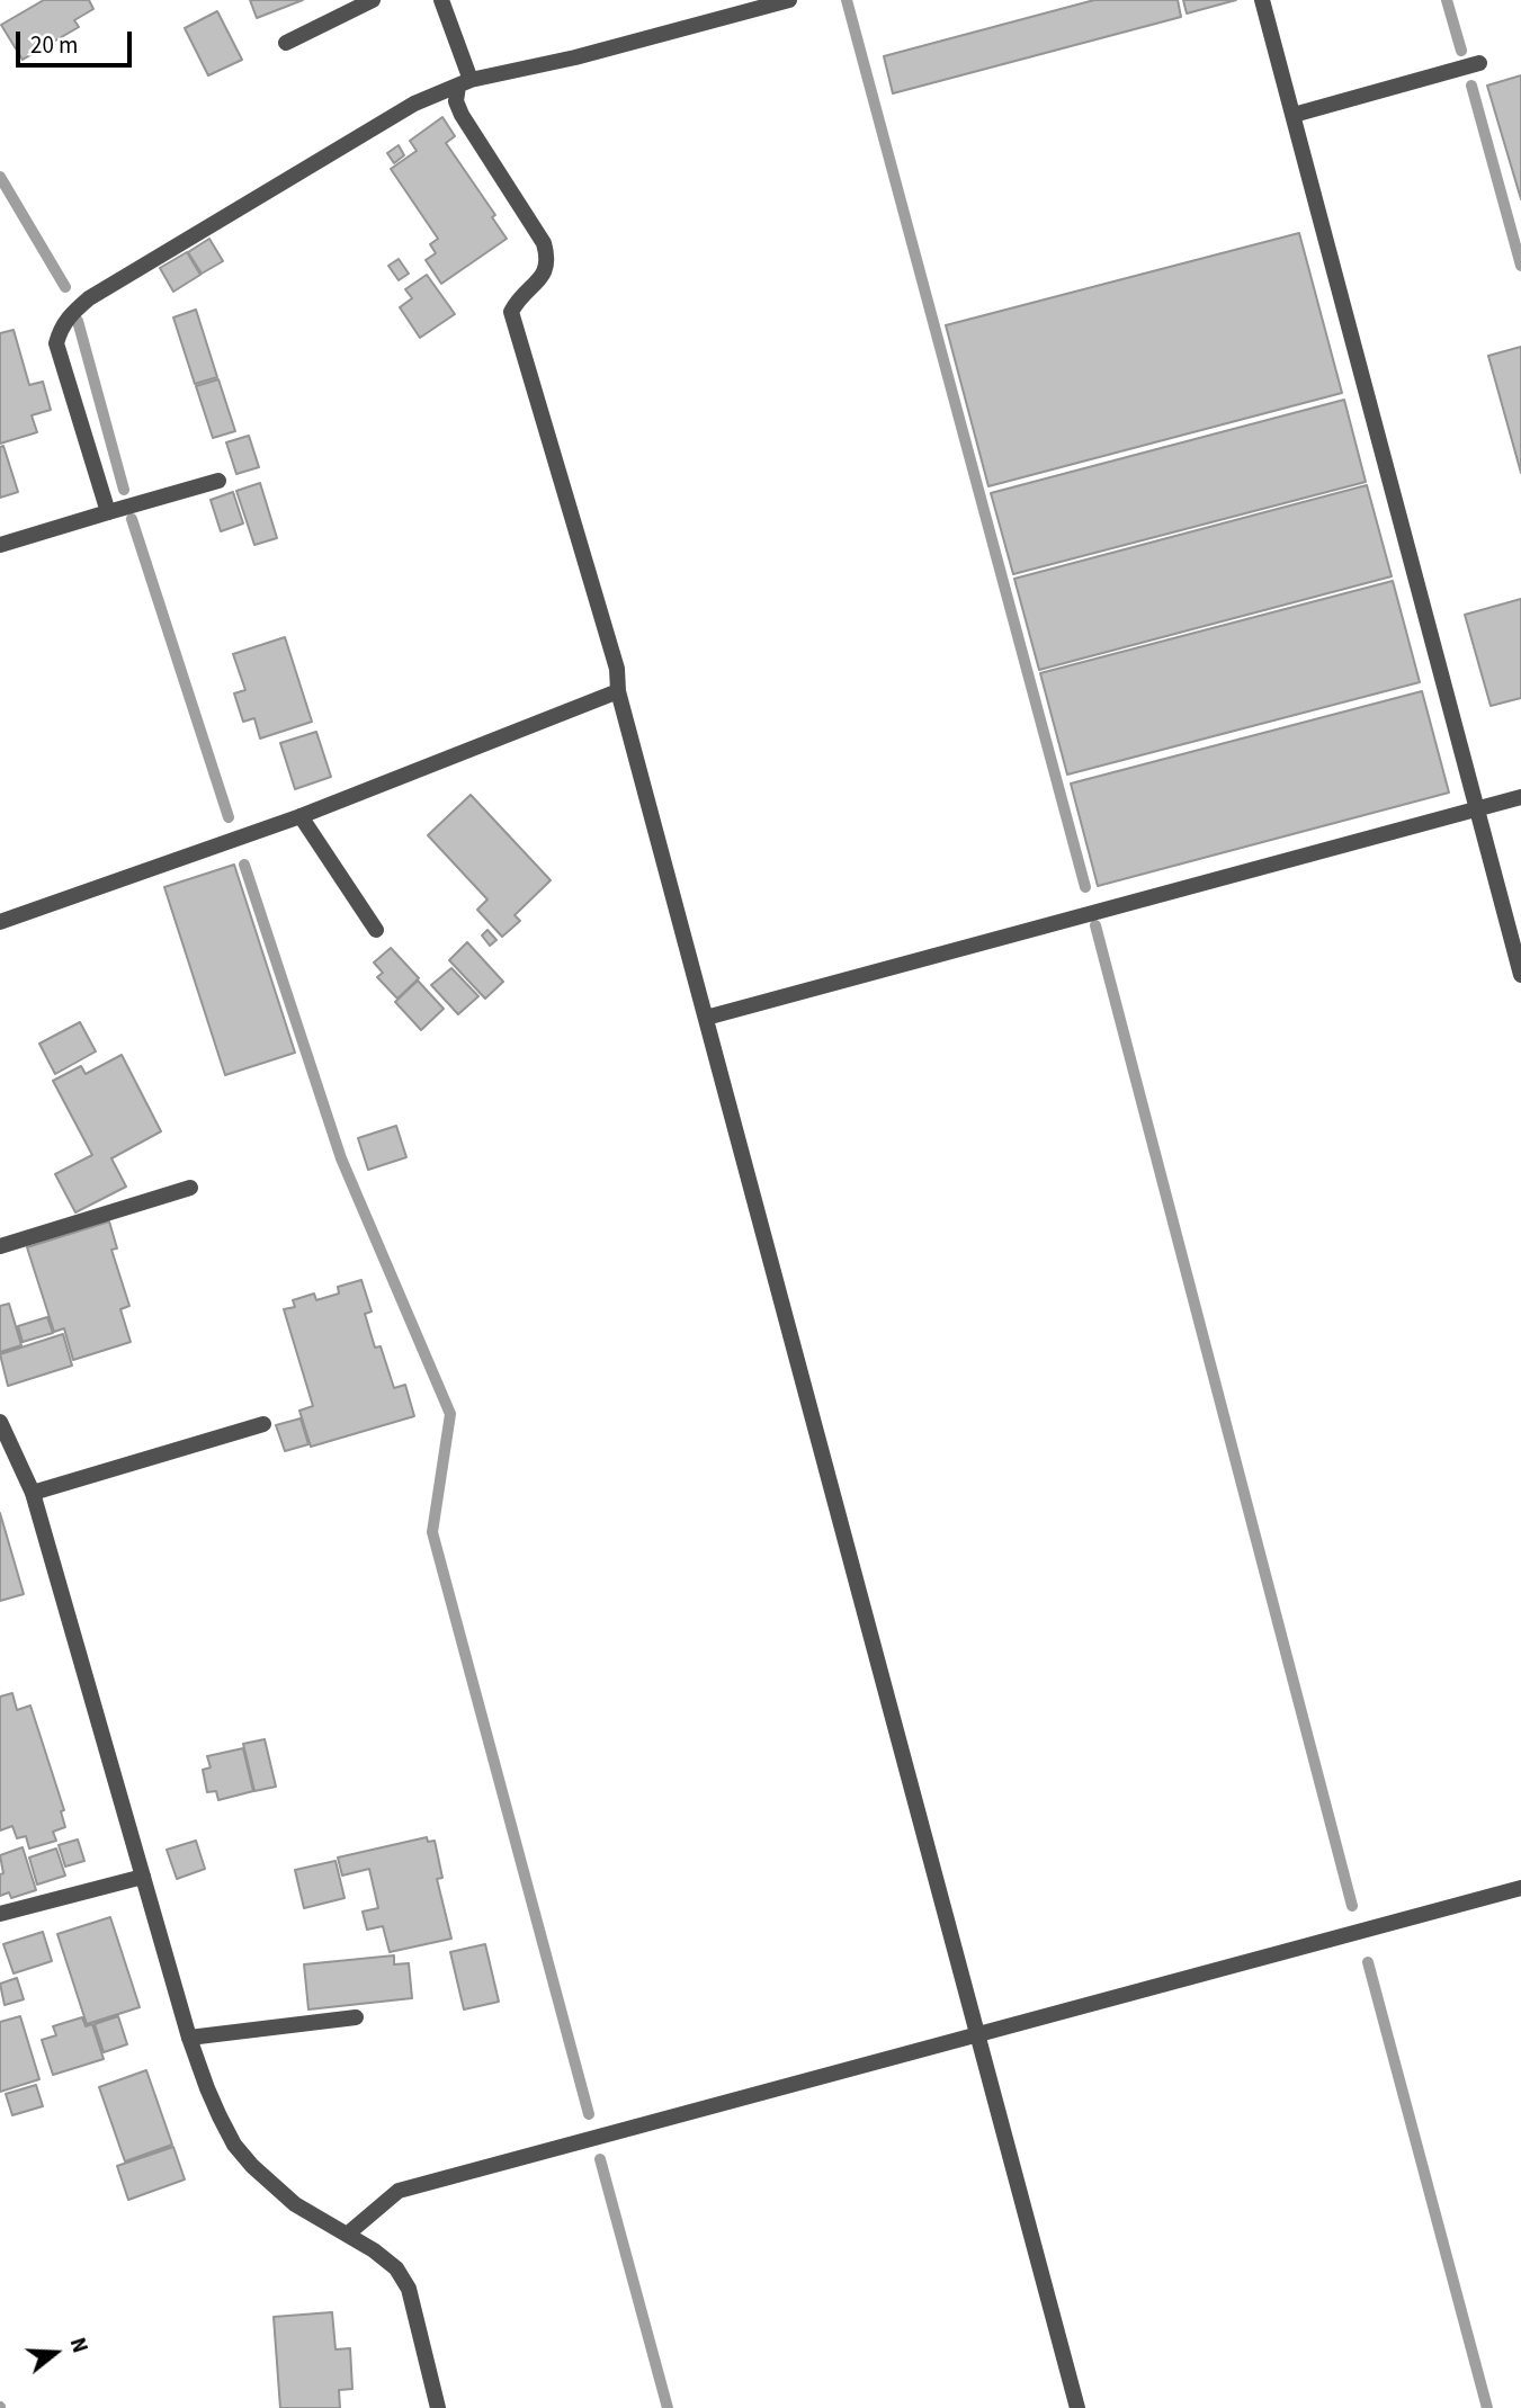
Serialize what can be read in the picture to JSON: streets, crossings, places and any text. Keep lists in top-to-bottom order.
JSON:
{
  "scale_bar": "20 m",
  "north": "right"
}
